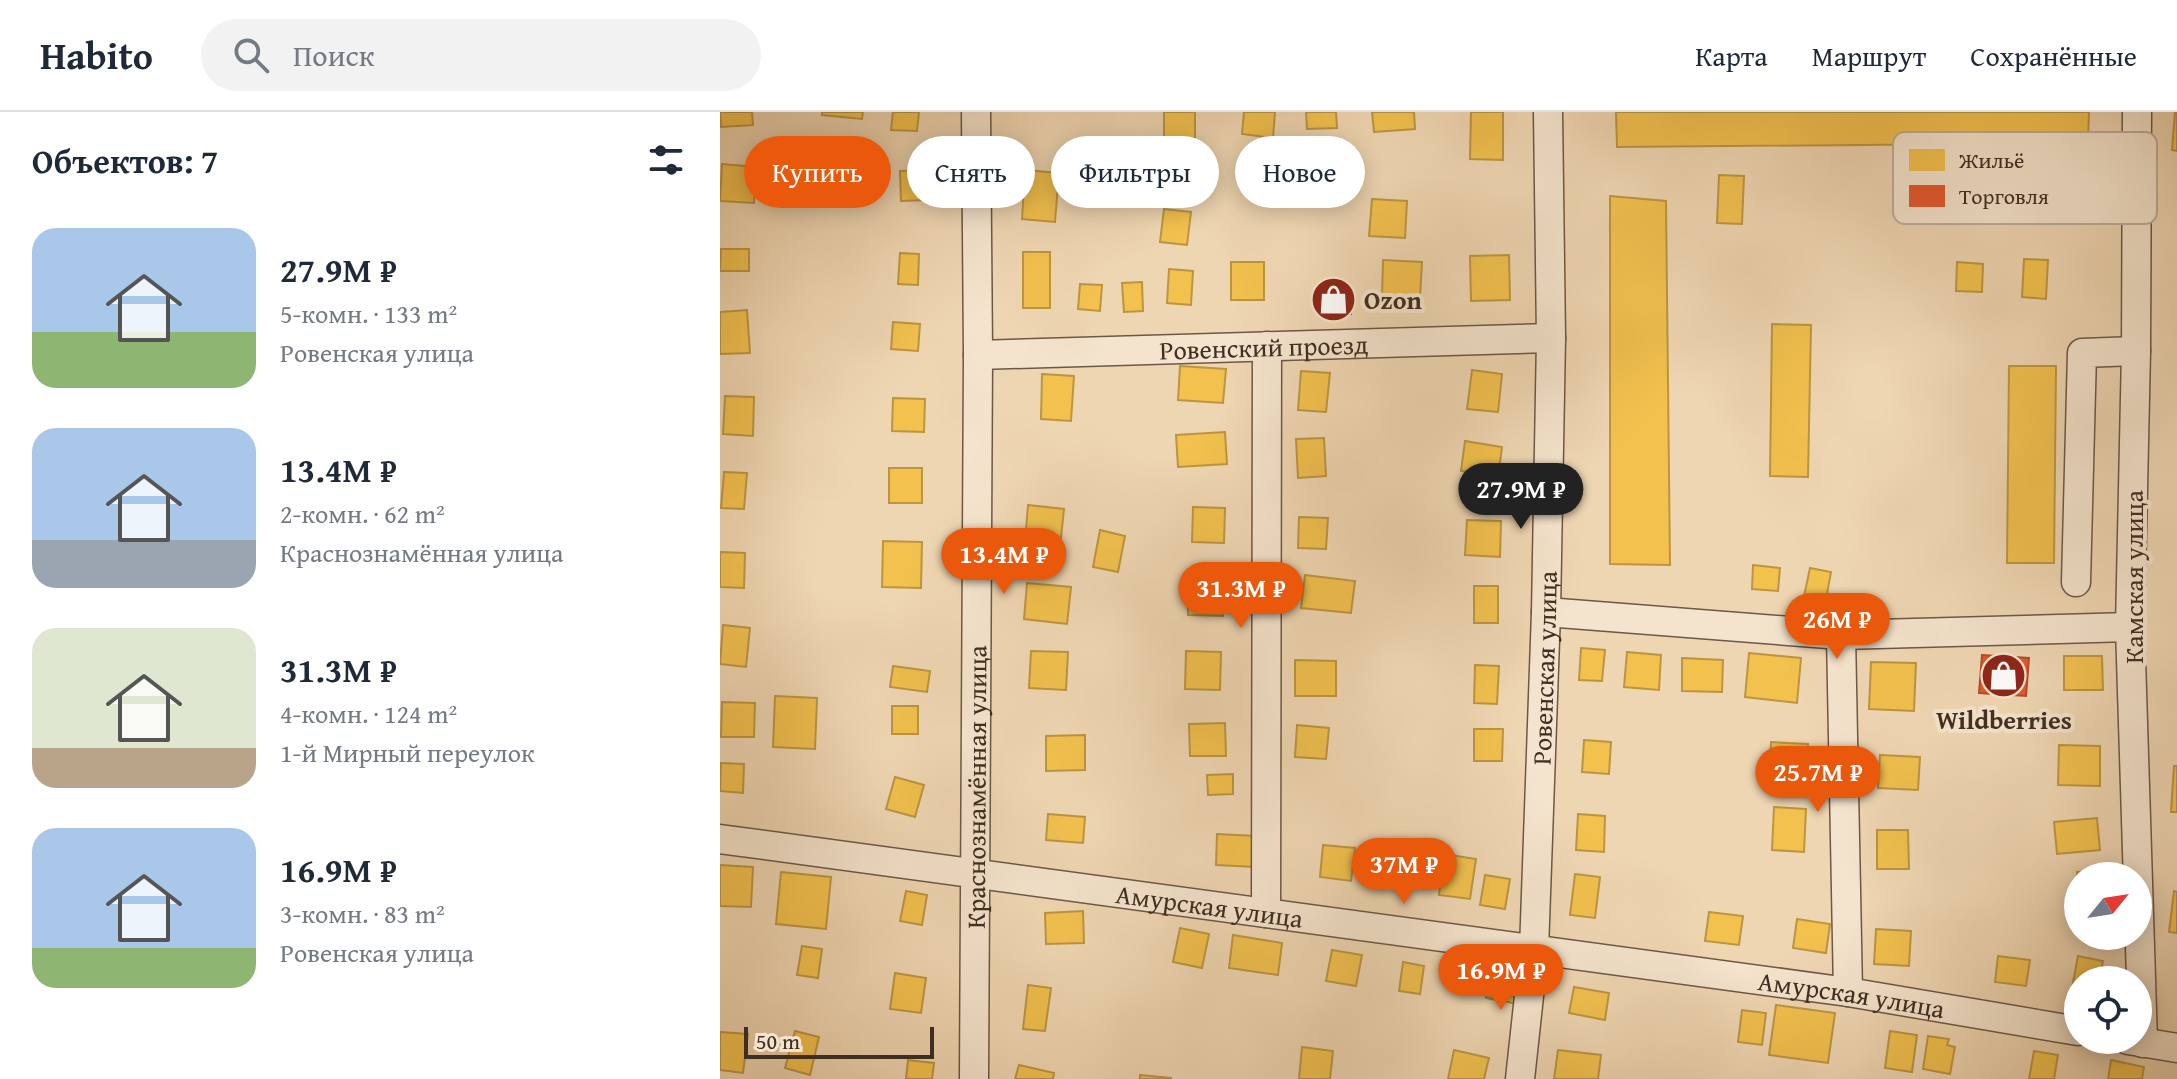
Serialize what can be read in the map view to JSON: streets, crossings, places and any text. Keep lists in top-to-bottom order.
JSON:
{
  "streets": {
    "street": [
      "Ровенский проезд",
      "Камская улица",
      "Ровенская улица",
      "Краснознамённая улица",
      "Амурская улица"
    ]
  },
  "crossings": [
    ["Ровенский проезд", "Ровенская улица"],
    ["Ровенский проезд", "Краснознамённая улица"],
    ["Ровенская улица", "Амурская улица"],
    ["Краснознамённая улица", "Амурская улица"]
  ],
  "places": {
    "shop": ["Ozon", "Wildberries"]
  },
  "legend": ["Жильё", "Торговля"],
  "scale_bar": "50 m",
  "north": "top right",
  "page": {
    "header": "Habito",
    "search": "Поиск",
    "nav": ["Карта", "Маршрут", "Сохранённые"],
    "heading": "Объектов: 7",
    "chip": [
      "Купить",
      "Снять",
      "Фильтры",
      "Новое"
    ],
    "list": [
      {
        "name": "27.9M ₽",
        "note": "5-комн. · 133 m² · Ровенская улица"
      },
      {
        "name": "13.4M ₽",
        "note": "2-комн. · 62 m² · Краснознамённая улица"
      },
      {
        "name": "31.3M ₽",
        "note": "4-комн. · 124 m² · 1-й Мирный переулок"
      },
      {
        "name": "16.9M ₽",
        "note": "3-комн. · 83 m² · Ровенская улица"
      }
    ],
    "price": [
      "27.9M ₽",
      "13.4M ₽",
      "31.3M ₽",
      "26M ₽",
      "25.7M ₽",
      "37M ₽",
      "16.9M ₽"
    ],
    "scale": "50 m"
  }
}
